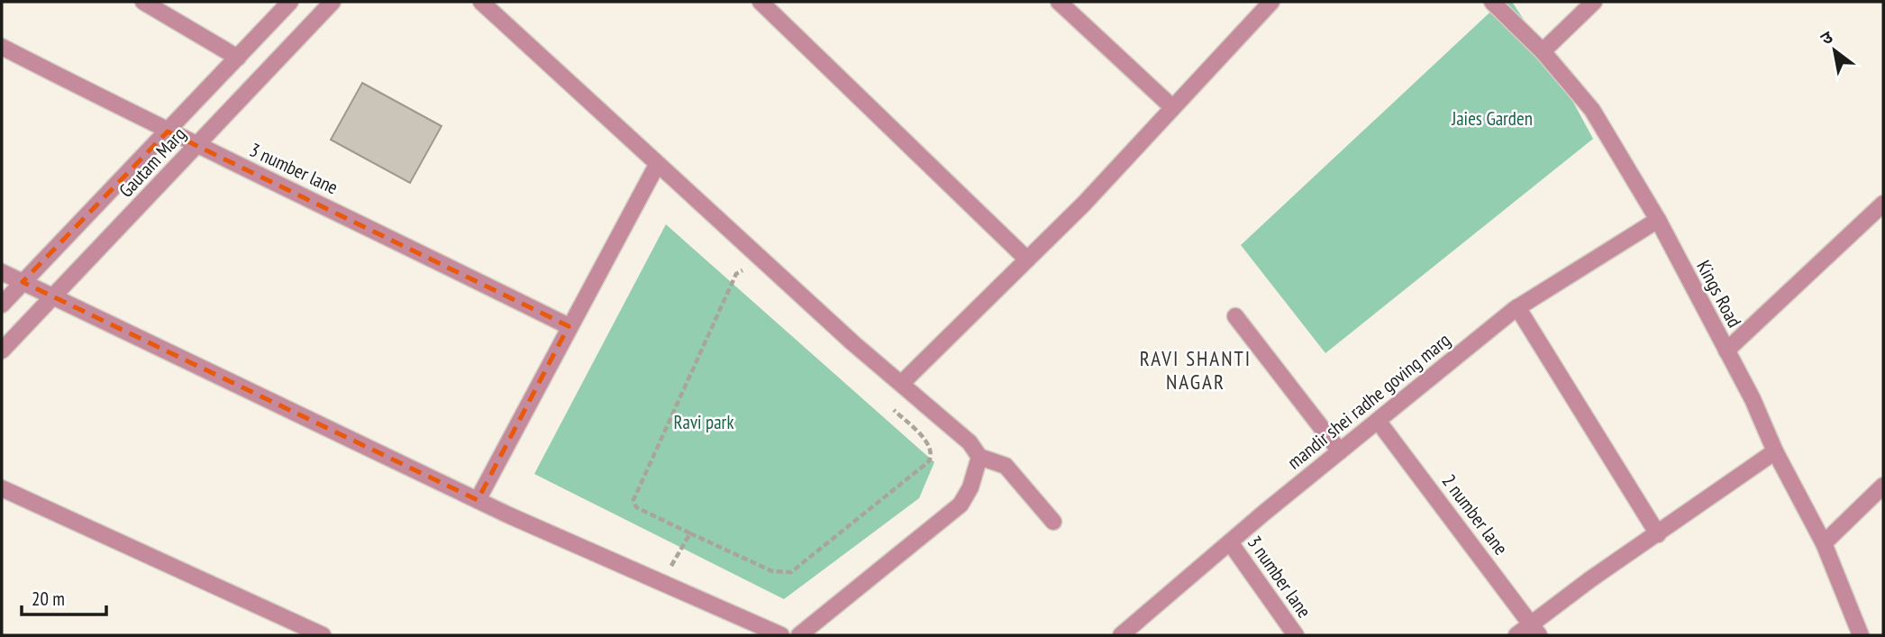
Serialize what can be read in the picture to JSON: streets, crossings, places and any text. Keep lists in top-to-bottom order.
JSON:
{
  "streets": {
    "street": [
      "Gautam Marg",
      "3 number lane",
      "Kings Road",
      "mandir shei radhe goving marg",
      "2 number lane"
    ]
  },
  "crossings": [
    ["Gautam Marg", "3 number lane"],
    ["3 number lane", "mandir shei radhe goving marg"],
    ["Kings Road", "mandir shei radhe goving marg"],
    ["mandir shei radhe goving marg", "2 number lane"]
  ],
  "districts": ["RAVI SHANTI NAGAR"],
  "parks": ["Jaies Garden", "Ravi park"],
  "scale_bar": "20 m",
  "north": "top left"
}
